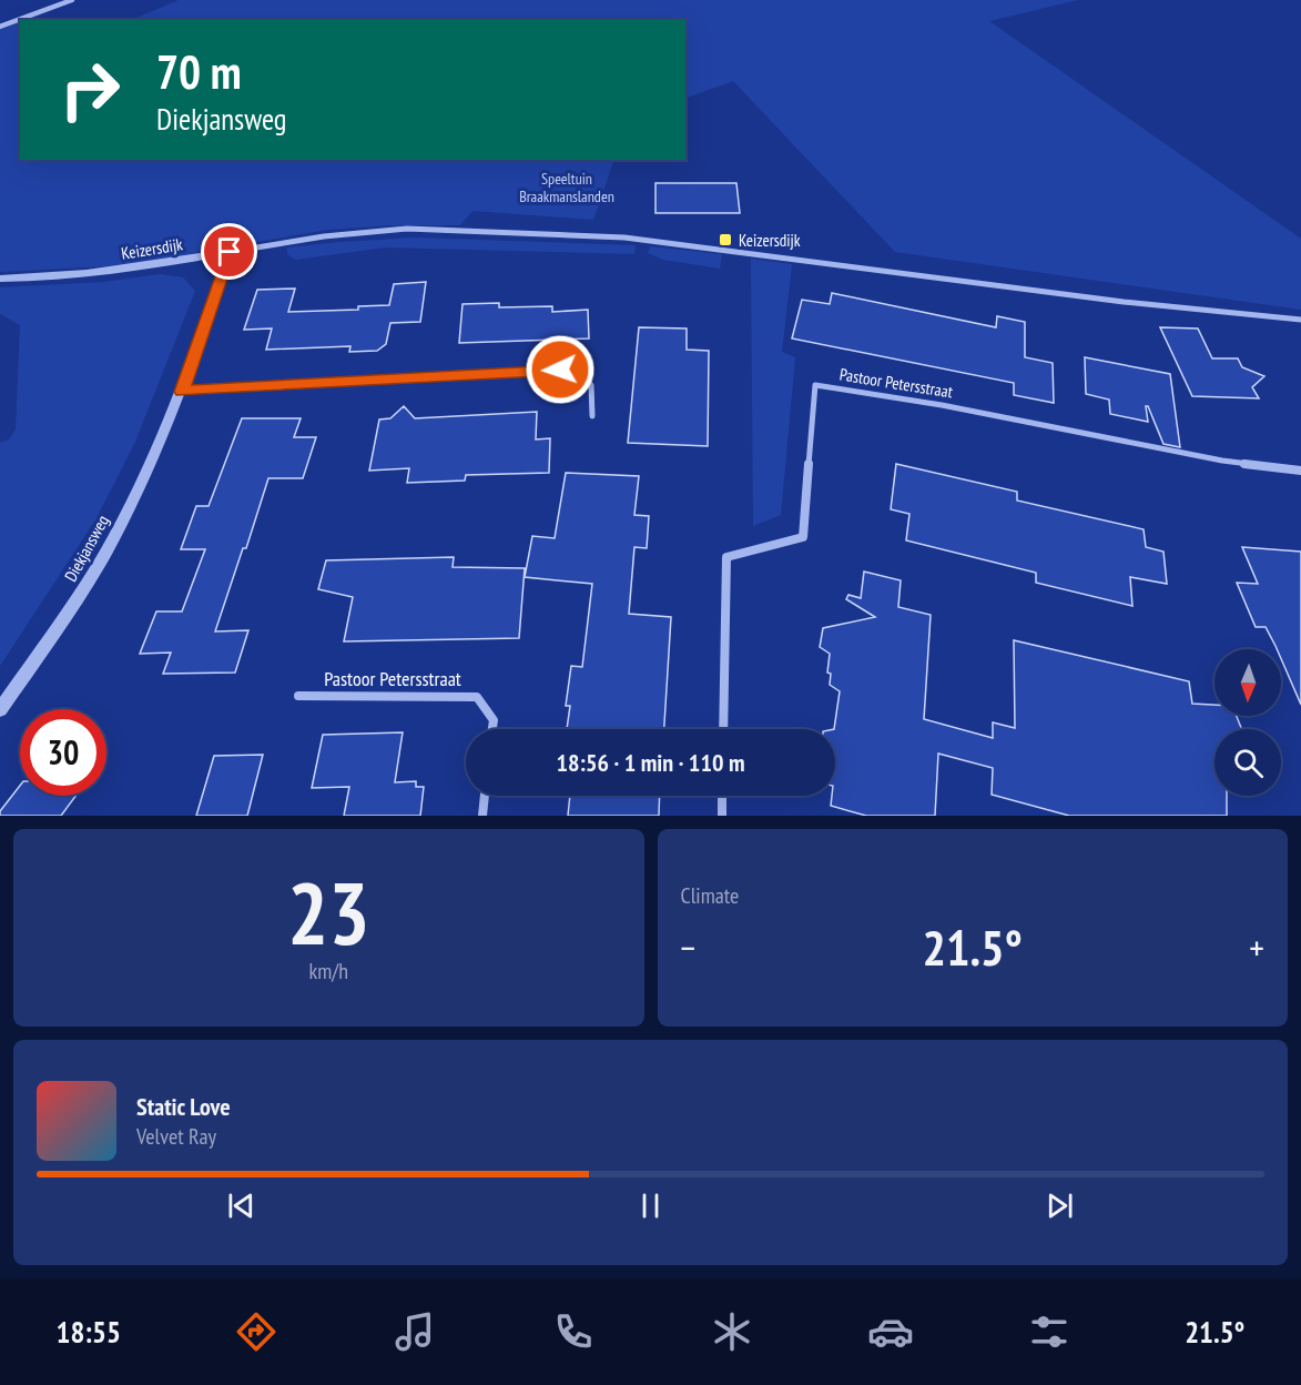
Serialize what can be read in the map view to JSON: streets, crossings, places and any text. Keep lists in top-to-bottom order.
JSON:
{
  "streets": {
    "street": ["Keizersdijk", "Pastoor Petersstraat", "Diekjansweg"]
  },
  "crossings": [
    ["Keizersdijk", "Diekjansweg"]
  ],
  "parks": ["Speeltuin Braakmanslanden"],
  "places": {
    "transit": ["Keizersdijk"]
  },
  "north": "bottom",
  "page": {
    "turn": ["70 m", "Diekjansweg"],
    "limit": "30",
    "trip": "18:56 · 1 min · 110 m",
    "tile": [
      ["23", "km/h"],
      "Climate"
    ],
    "heat": ["−", "21.5°", "+"],
    "song": ["Static Love", "Velvet Ray"],
    "tabs": ["18:55", "21.5°"]
  }
}
